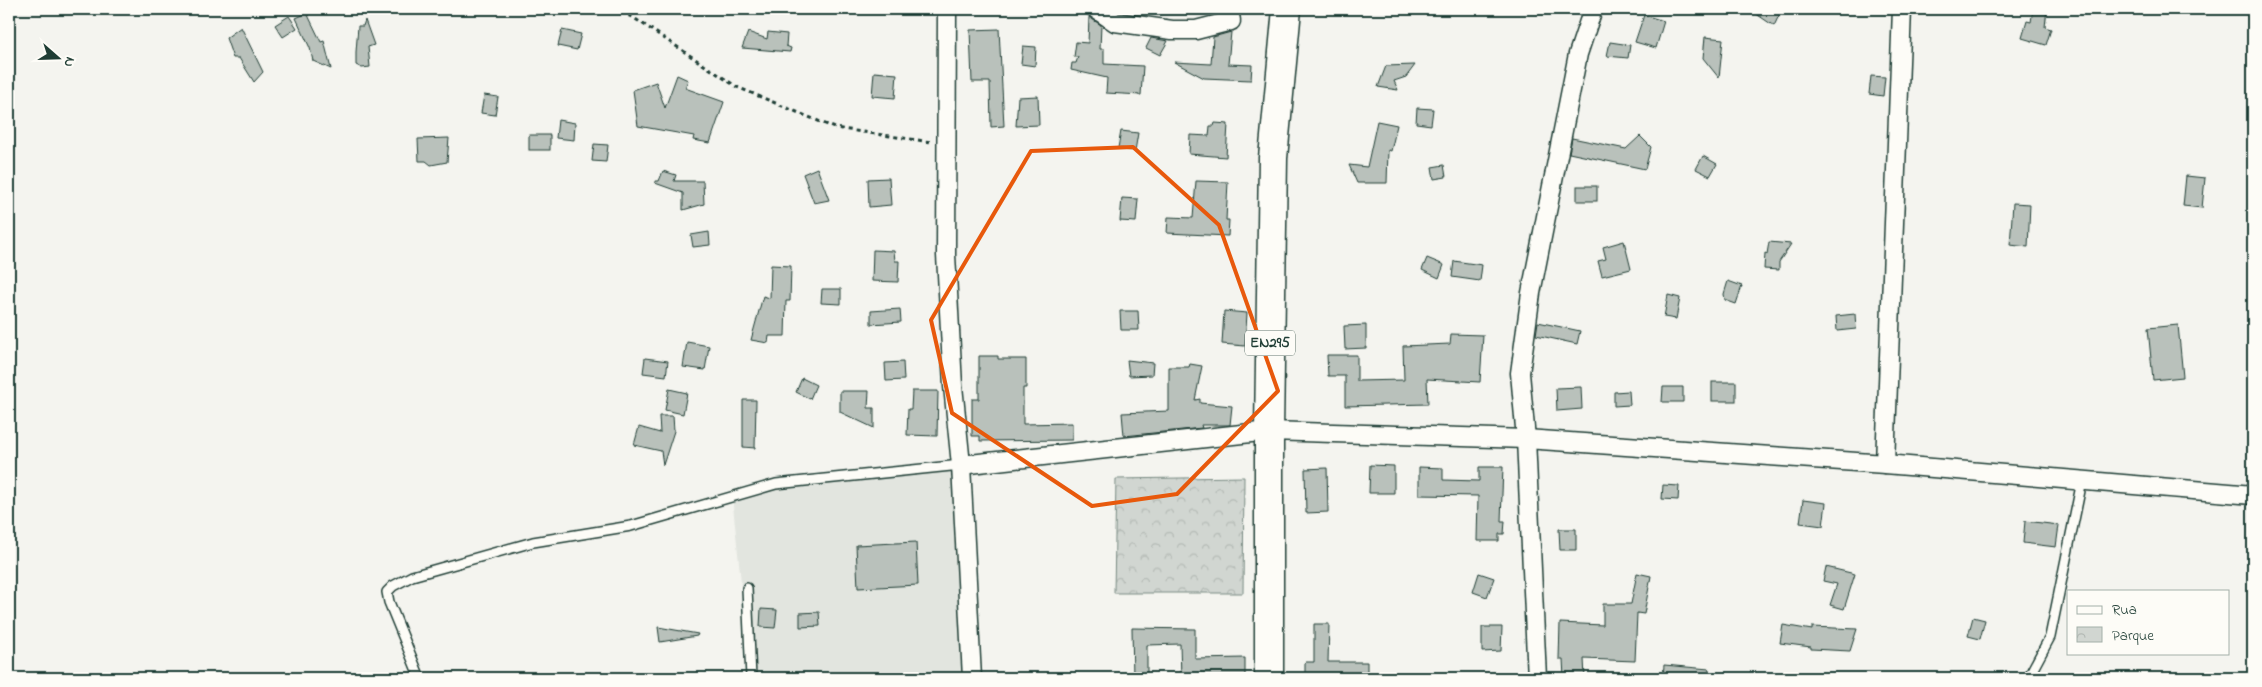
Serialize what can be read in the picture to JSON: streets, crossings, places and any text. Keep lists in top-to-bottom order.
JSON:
{
  "streets": {
    "main road": ["EN295"]
  },
  "legend": ["Rua", "Parque"],
  "north": "right"
}
